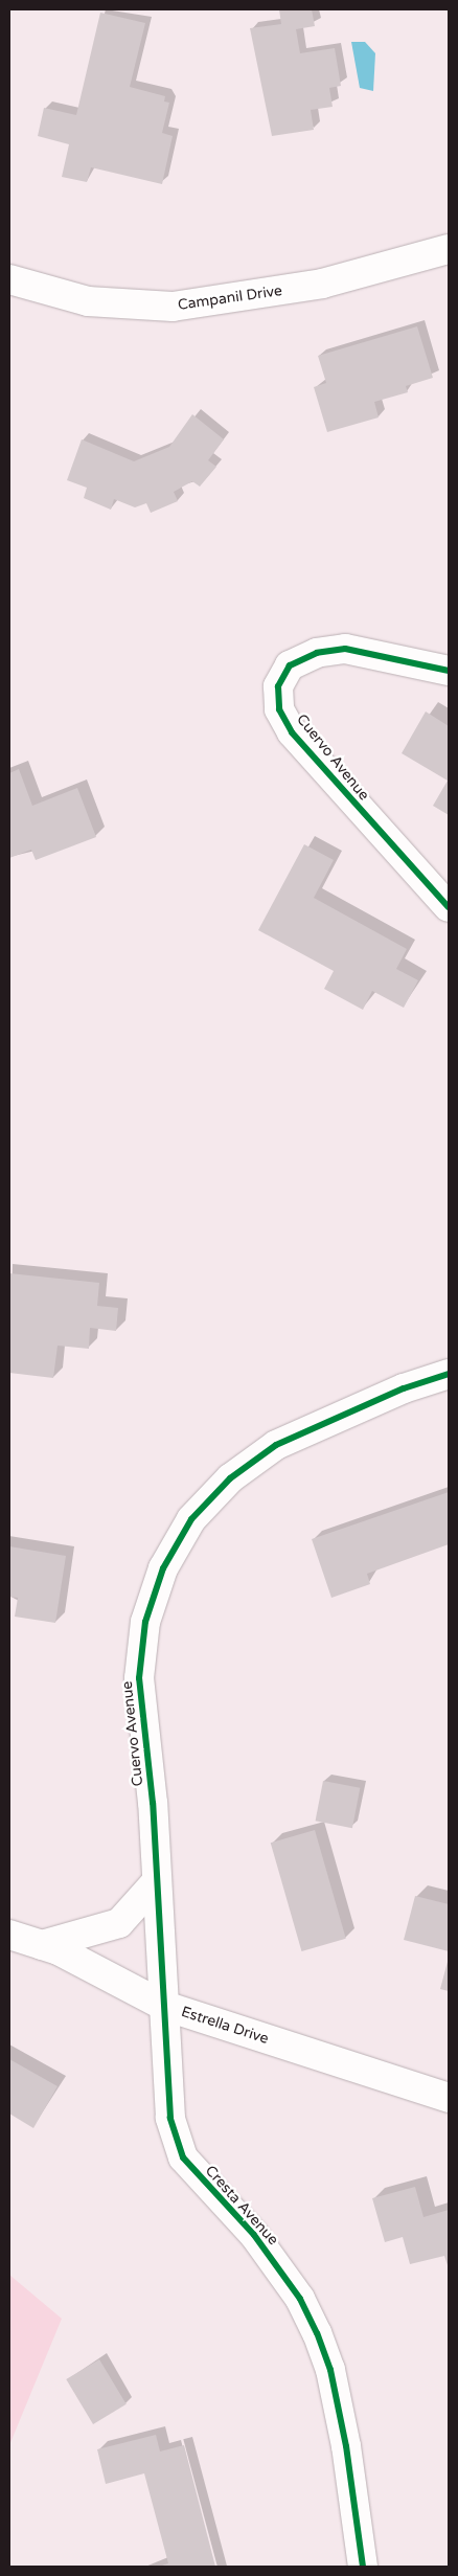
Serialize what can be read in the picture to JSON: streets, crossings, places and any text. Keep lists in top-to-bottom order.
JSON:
{
  "streets": {
    "street": [
      "Campanil Drive",
      "Cuervo Avenue",
      "Estrella Drive",
      "Cresta Avenue"
    ]
  },
  "crossings": [
    ["Cuervo Avenue", "Estrella Drive"],
    ["Cuervo Avenue", "Cresta Avenue"],
    ["Estrella Drive", "Cresta Avenue"]
  ]
}
